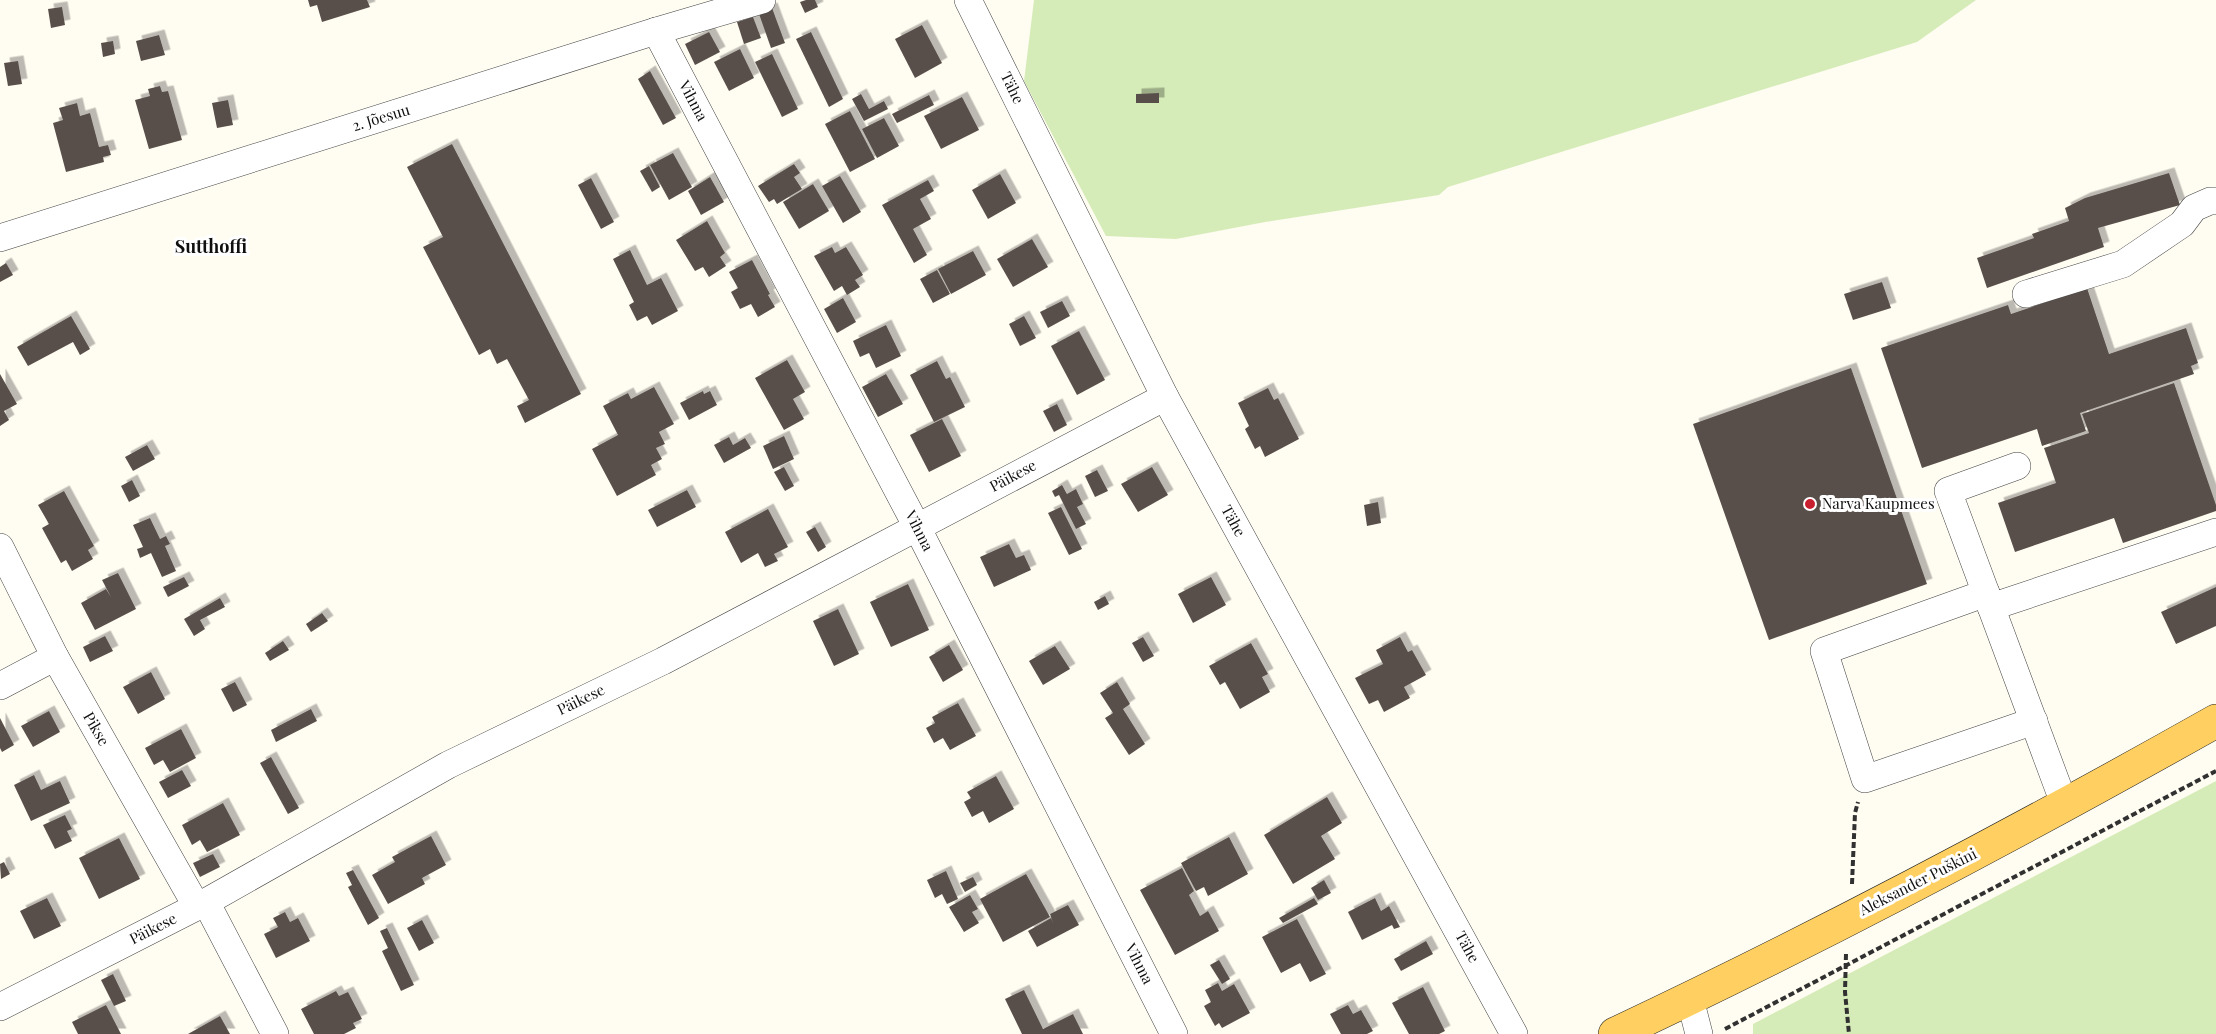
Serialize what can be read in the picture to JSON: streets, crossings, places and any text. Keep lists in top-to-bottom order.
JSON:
{
  "streets": {
    "main road": ["Aleksander Puškini"],
    "street": [
      "Tähe",
      "Vihma",
      "2. Jõesuu",
      "Päikese",
      "Pikse"
    ]
  },
  "crossings": [
    ["Tähe", "Päikese"],
    ["Vihma", "2. Jõesuu"],
    ["Vihma", "Päikese"],
    ["Päikese", "Pikse"]
  ],
  "districts": ["Sutthoffi"],
  "places": ["Narva Kaupmees"]
}
